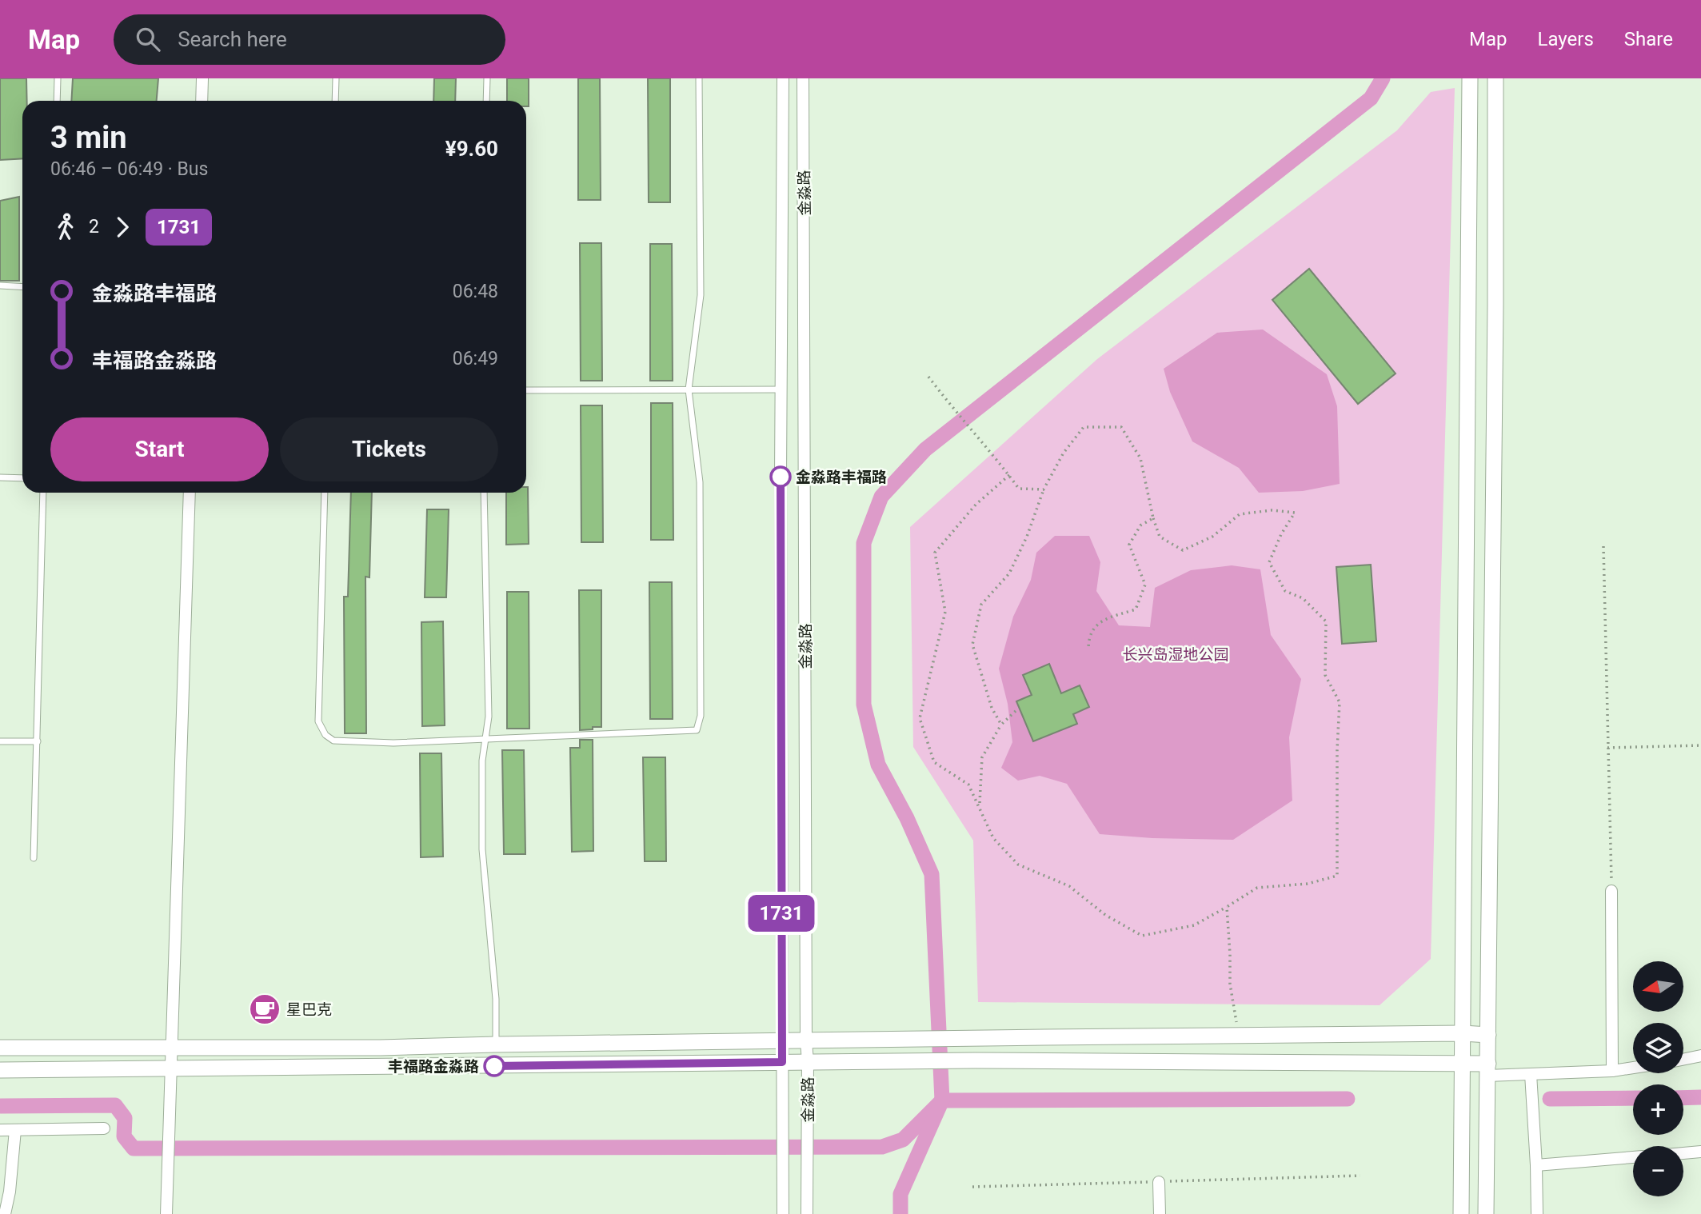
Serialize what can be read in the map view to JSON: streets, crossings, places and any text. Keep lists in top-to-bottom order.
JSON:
{
  "streets": {
    "street": ["金淼路"]
  },
  "parks": ["长兴岛湿地公园"],
  "places": {
    "other": ["金淼路丰福路", "丰福路金淼路"],
    "cafe": ["星巴克"]
  },
  "lines": ["bus line 1731"],
  "north": "left",
  "page": {
    "header": "Map",
    "search": "Search here",
    "nav": ["Map", "Layers", "Share"],
    "on_map": "1731",
    "heading": ["3 min", "06:46 – 06:49 · Bus", "¥9.60"],
    "legs": ["2", "1731"],
    "list": [
      {
        "name": "金淼路丰福路",
        "value": "06:48"
      },
      {
        "name": "丰福路金淼路",
        "value": "06:49"
      }
    ],
    "buttons": ["Start", "Tickets"],
    "map_buttons": ["+", "−"]
  }
}
